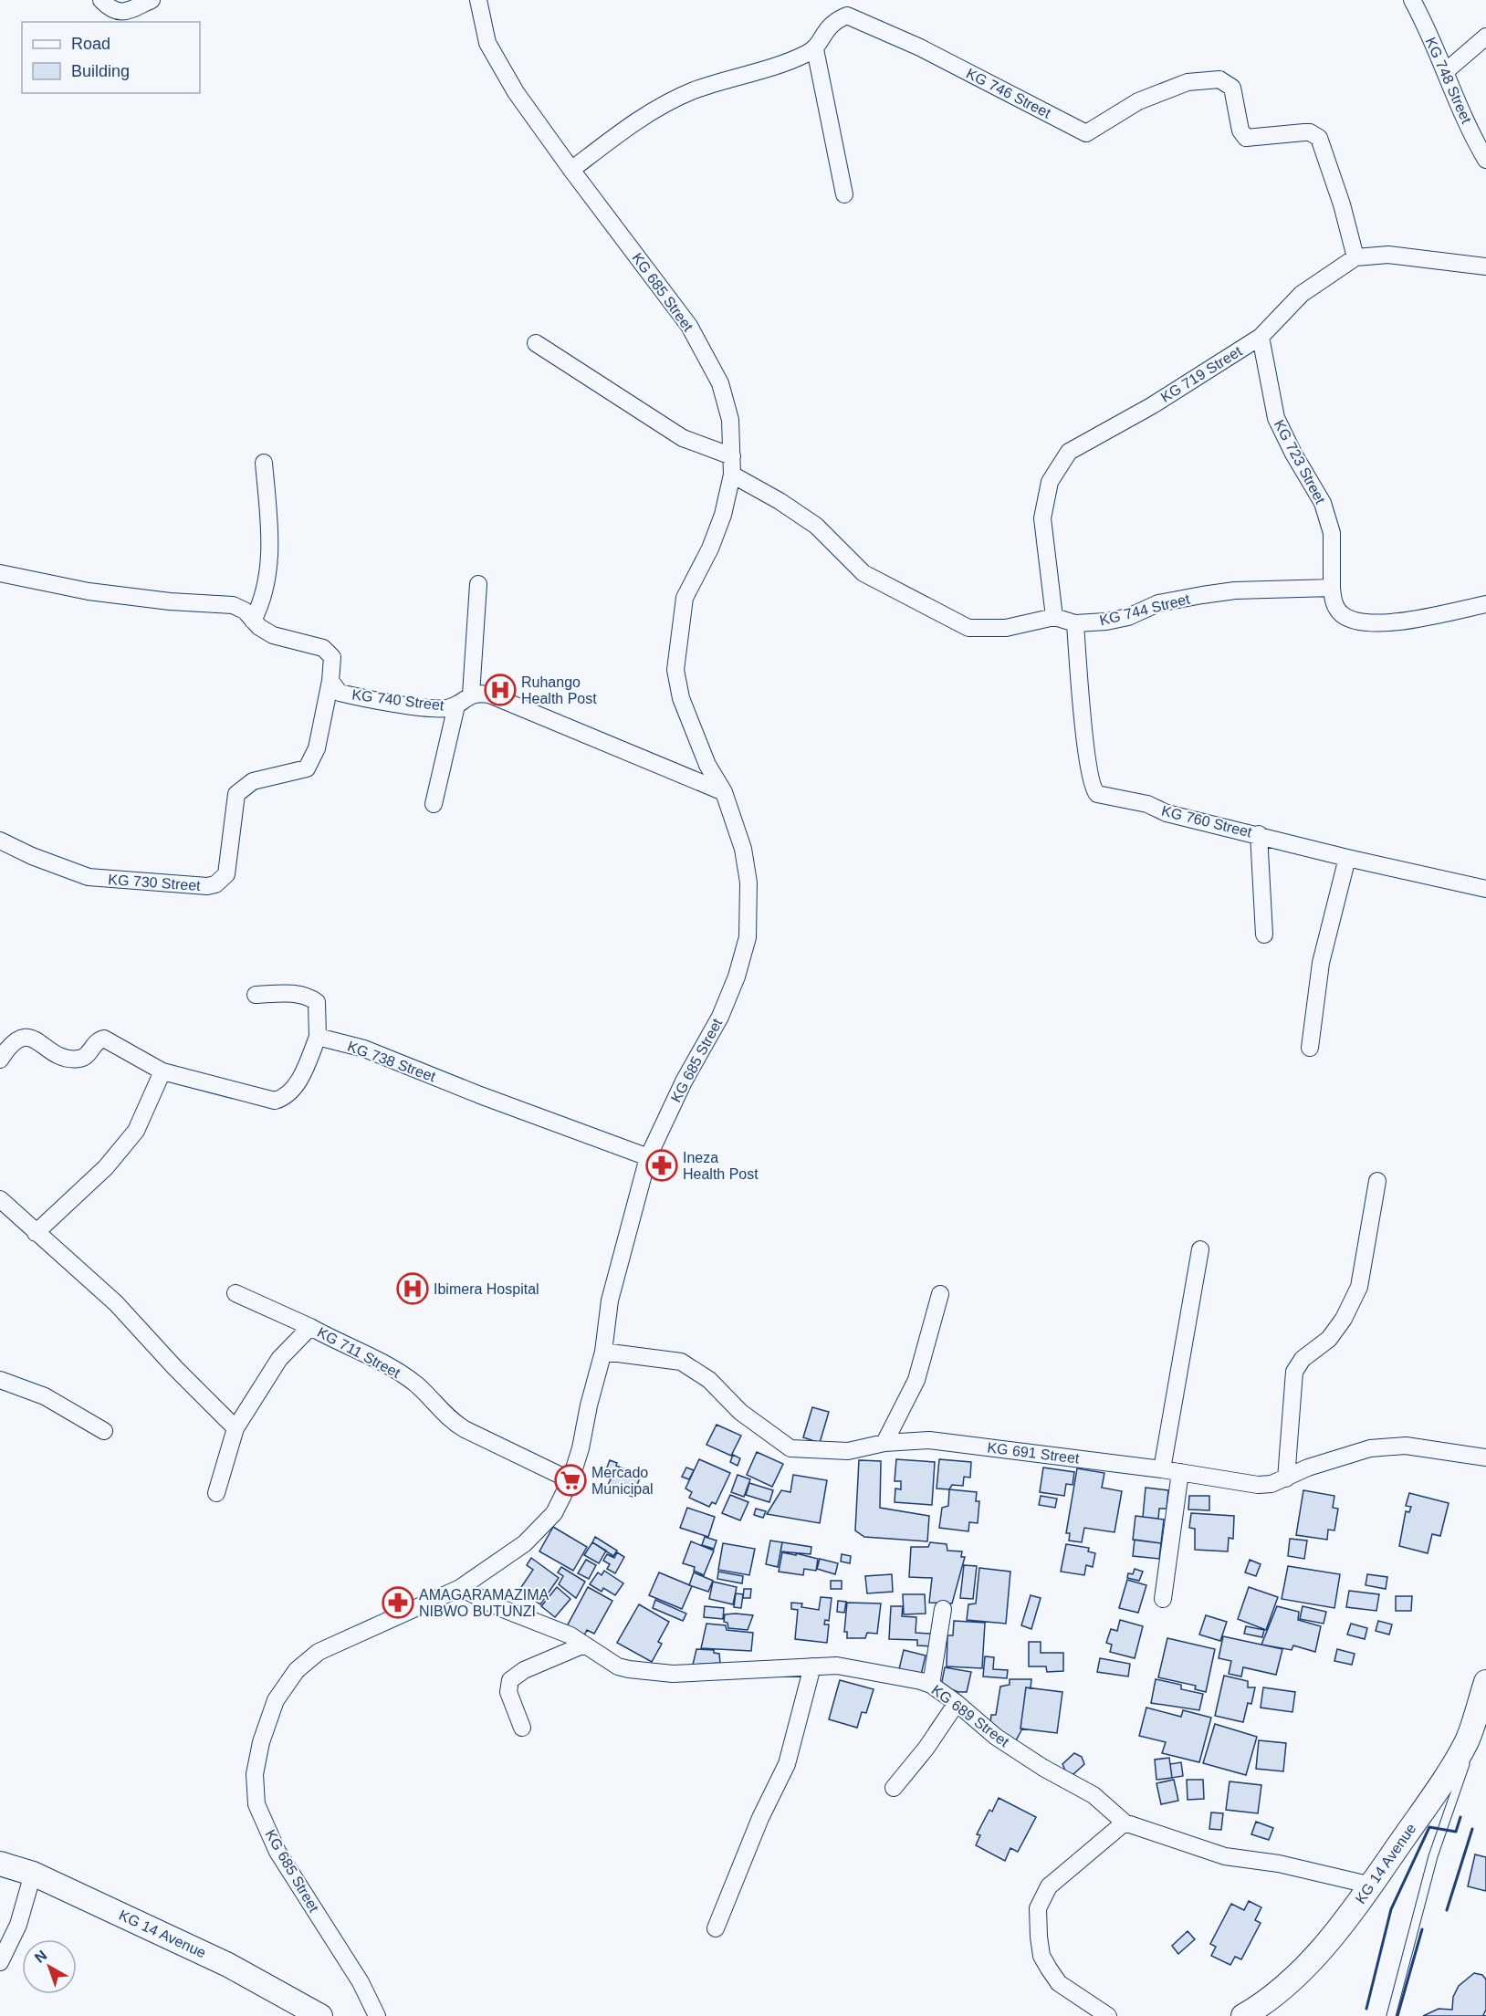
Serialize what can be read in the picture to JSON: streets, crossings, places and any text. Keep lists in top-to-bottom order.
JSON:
{
  "streets": {
    "main road": ["KG 14 Avenue"],
    "street": [
      "KG 748 Street",
      "KG 746 Street",
      "KG 685 Street",
      "KG 719 Street",
      "KG 723 Street",
      "KG 744 Street",
      "KG 740 Street",
      "KG 760 Street",
      "KG 730 Street",
      "KG 738 Street",
      "KG 711 Street",
      "KG 691 Street",
      "KG 689 Street"
    ]
  },
  "crossings": [
    ["KG 746 Street", "KG 719 Street"],
    ["KG 685 Street", "KG 744 Street"],
    ["KG 685 Street", "KG 738 Street"],
    ["KG 685 Street", "KG 711 Street"],
    ["KG 685 Street", "KG 691 Street"],
    ["KG 685 Street", "KG 689 Street"],
    ["KG 719 Street", "KG 723 Street"],
    ["KG 719 Street", "KG 744 Street"],
    ["KG 723 Street", "KG 744 Street"],
    ["KG 744 Street", "KG 760 Street"],
    ["KG 740 Street", "KG 730 Street"],
    ["KG 689 Street", "KG 14 Avenue"]
  ],
  "places": {
    "hospital": ["Ruhango Health Post", "Ibimera Hospital"],
    "pharmacy": ["Ineza Health Post", "AMAGARAMAZIMA NIBWO BUTUNZI"],
    "supermarket": ["Mercado Municipal"]
  },
  "legend": ["Road", "Building"],
  "north": "top left"
}
